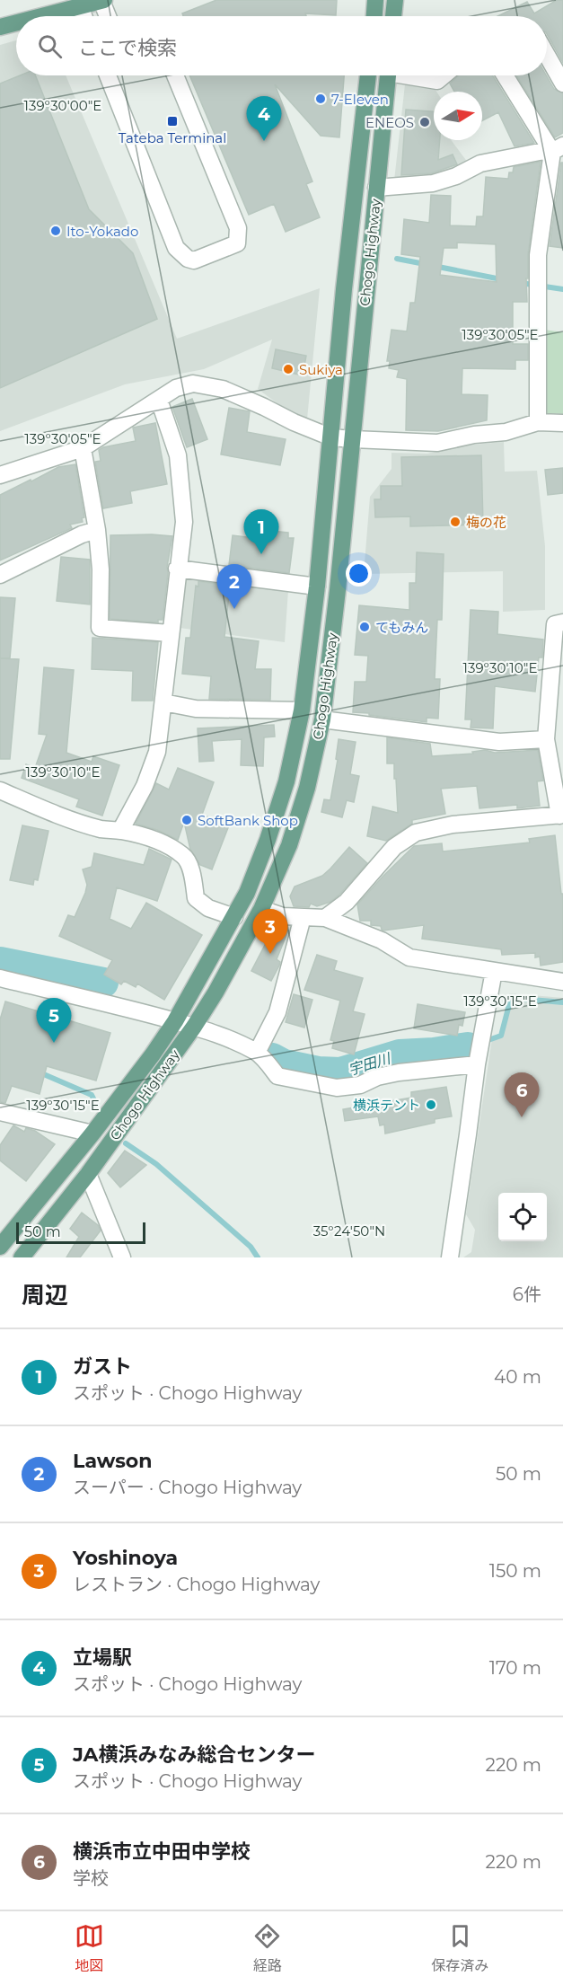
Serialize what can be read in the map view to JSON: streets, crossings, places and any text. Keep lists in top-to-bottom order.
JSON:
{
  "streets": {
    "main road": ["Chogo Highway"]
  },
  "water": ["宇田川"],
  "places": {
    "other": [
      "7-Eleven",
      "ENEOS",
      "Ito-Yokado",
      "Sukiya",
      "梅の花",
      "てもみん",
      "SoftBank Shop",
      "横浜テント"
    ],
    "transit": ["Tateba Terminal"]
  },
  "scale_bar": "50 m",
  "north": "right",
  "page": {
    "search": "ここで検索",
    "pins": [
      "4",
      "1",
      "2",
      "3",
      "5",
      "6"
    ],
    "scale": "50 m",
    "heading": ["周辺", "6件"],
    "list": [
      {
        "mark": "1",
        "name": "ガスト",
        "note": "スポット · Chogo Highway",
        "value": "40 m"
      },
      {
        "mark": "2",
        "name": "Lawson",
        "note": "スーパー · Chogo Highway",
        "value": "50 m"
      },
      {
        "mark": "3",
        "name": "Yoshinoya",
        "note": "レストラン · Chogo Highway",
        "value": "150 m"
      },
      {
        "mark": "4",
        "name": "立場駅",
        "note": "スポット · Chogo Highway",
        "value": "170 m"
      },
      {
        "mark": "5",
        "name": "JA横浜みなみ総合センター",
        "note": "スポット · Chogo Highway",
        "value": "220 m"
      },
      {
        "mark": "6",
        "name": "横浜市立中田中学校",
        "note": "学校",
        "value": "220 m"
      }
    ],
    "nav": ["地図", "経路", "保存済み"]
  },
  "coordinates": [
    "139°30'00\"E",
    "139°30'05\"E",
    "139°30'10\"E",
    "139°30'15\"E",
    "35°24'50\"N"
  ]
}
